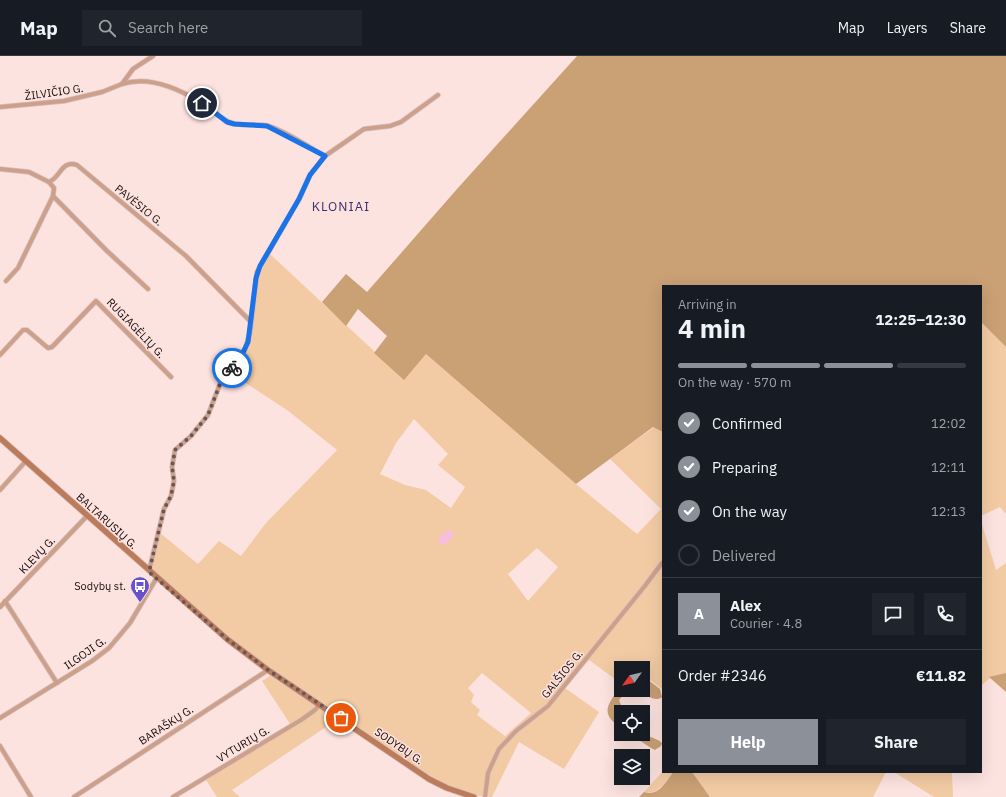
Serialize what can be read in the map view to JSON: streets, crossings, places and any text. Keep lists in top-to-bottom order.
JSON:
{
  "streets": {
    "main road": ["BALTARUSIŲ G.", "SODYBŲ G."],
    "street": [
      "ŽILVIČIO G.",
      "PAVĖSIO G.",
      "RUGIAGĖLIŲ G.",
      "KLEVŲ G.",
      "ILGOJI G.",
      "GALŠIOS G.",
      "BARAŠKŲ G.",
      "VYTURIŲ G."
    ]
  },
  "crossings": [
    ["BALTARUSIŲ G.", "KLEVŲ G."],
    ["BALTARUSIŲ G.", "ILGOJI G."],
    ["BALTARUSIŲ G.", "SODYBŲ G."],
    ["BARAŠKŲ G.", "SODYBŲ G."],
    ["VYTURIŲ G.", "SODYBŲ G."]
  ],
  "districts": ["KLONIAI"],
  "places": {
    "bus stop": ["Sodybų st."]
  },
  "north": "bottom left",
  "page": {
    "header": "Map",
    "search": "Search here",
    "nav": ["Map", "Layers", "Share"],
    "heading": ["4 min", "Arriving in", "12:25–12:30"],
    "panel": [
      "Alex",
      "Courier · 4.8",
      "Order #2346",
      "€11.82"
    ],
    "bar": "On the way · 570 m",
    "list": [
      ["Confirmed", "12:02"],
      ["Preparing", "12:11"],
      ["On the way", "12:13"],
      "Delivered"
    ],
    "round": "A",
    "buttons": ["Help", "Share"]
  }
}
